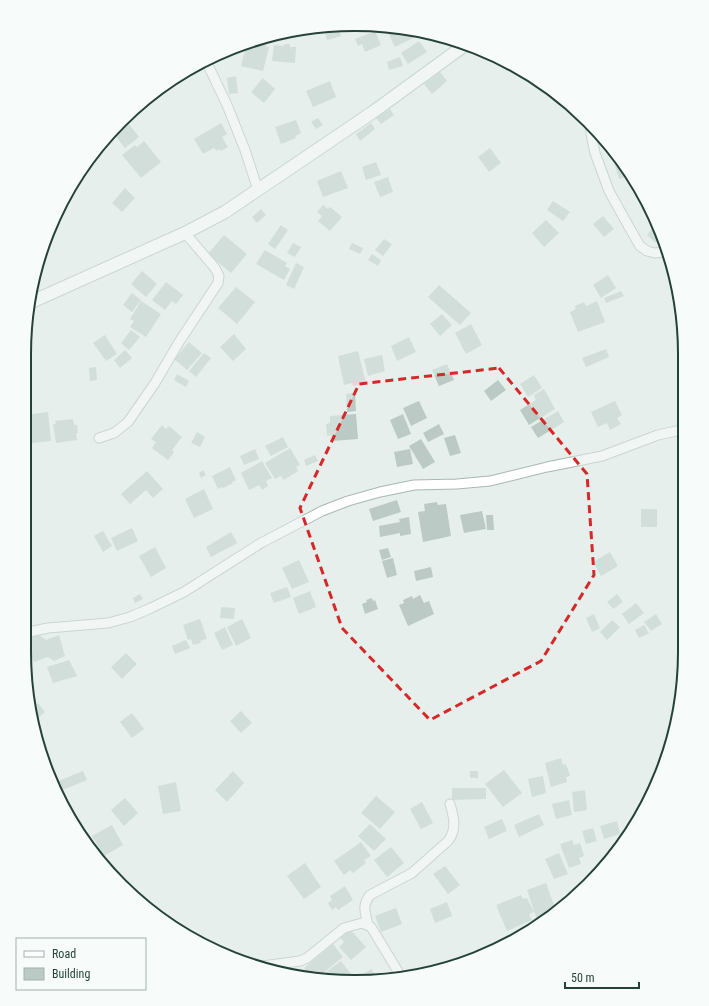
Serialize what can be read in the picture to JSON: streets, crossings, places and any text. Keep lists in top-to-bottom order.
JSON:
{
  "legend": ["Road", "Building"],
  "scale_bar": "50 m"
}
